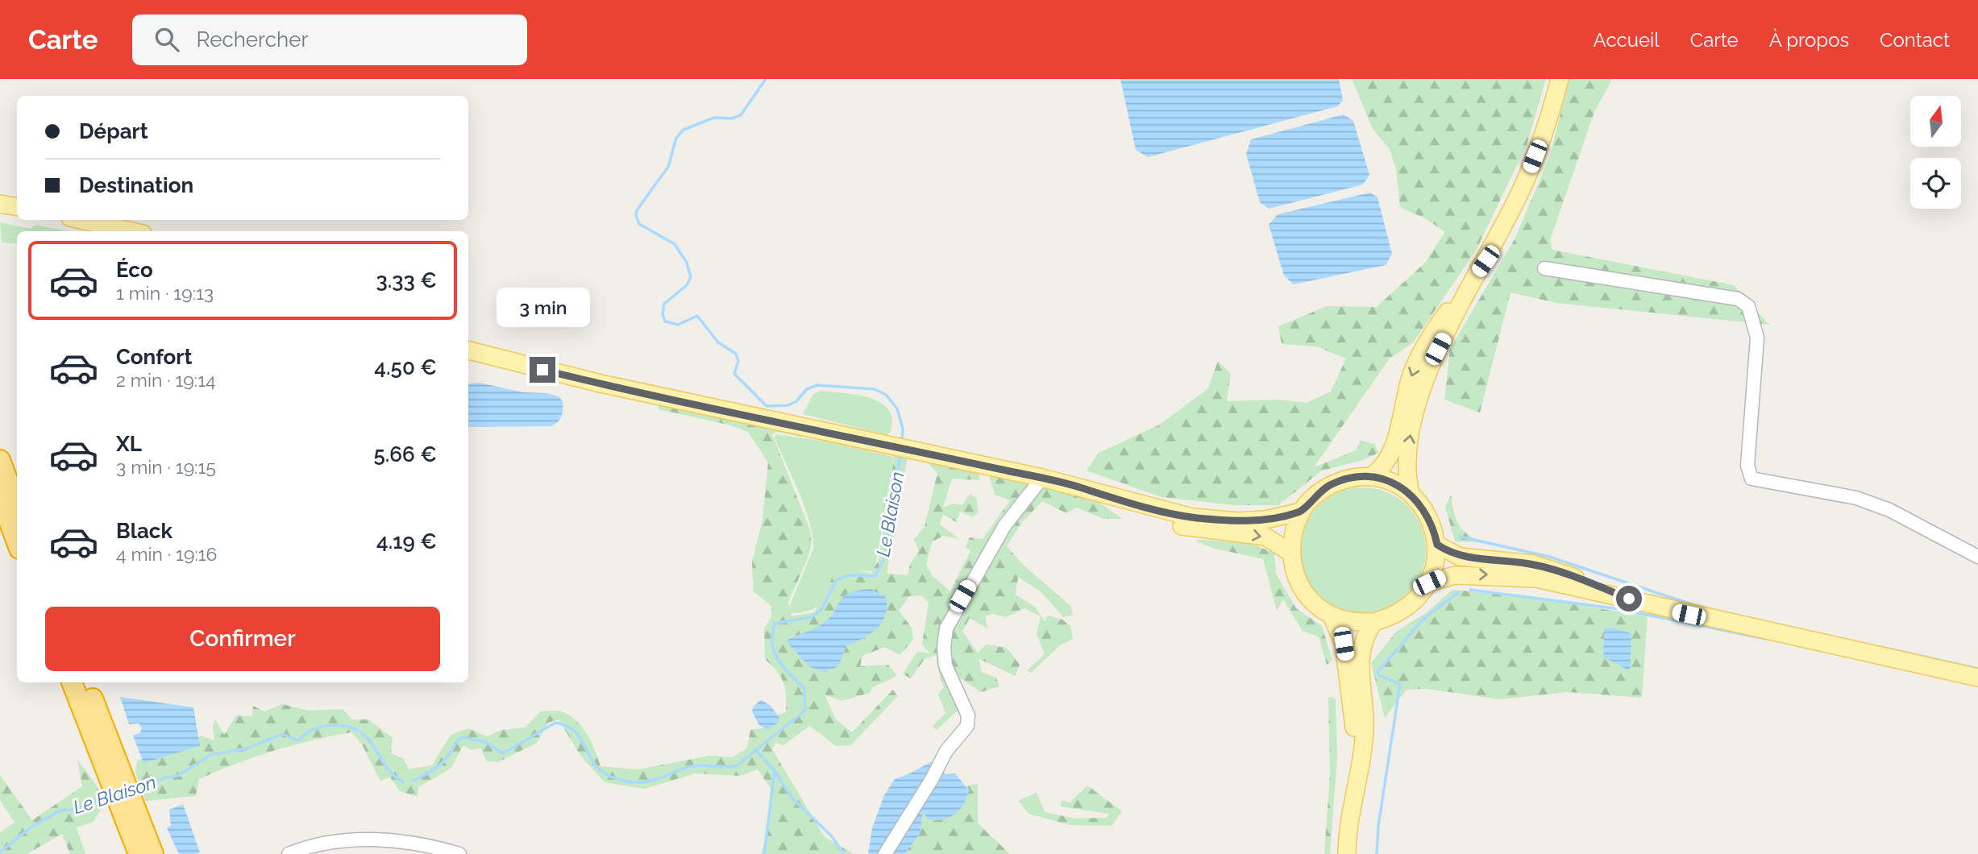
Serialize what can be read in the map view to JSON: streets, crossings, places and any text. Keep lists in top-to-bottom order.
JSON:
{
  "water": ["Le Blaison"],
  "north": "top",
  "page": {
    "header": "Carte",
    "search": "Rechercher",
    "nav": [
      "Accueil",
      "Carte",
      "À propos",
      "Contact"
    ],
    "banner": ["Départ", "Destination"],
    "list": [
      {
        "name": "Éco",
        "note": "1 min · 19:13",
        "value": "3.33 €"
      },
      {
        "name": "Confort",
        "note": "2 min · 19:14",
        "value": "4.50 €"
      },
      {
        "name": "XL",
        "note": "3 min · 19:15",
        "value": "5.66 €"
      },
      {
        "name": "Black",
        "note": "4 min · 19:16",
        "value": "4.19 €"
      }
    ],
    "bubble": "3 min",
    "buttons": "Confirmer"
  }
}
